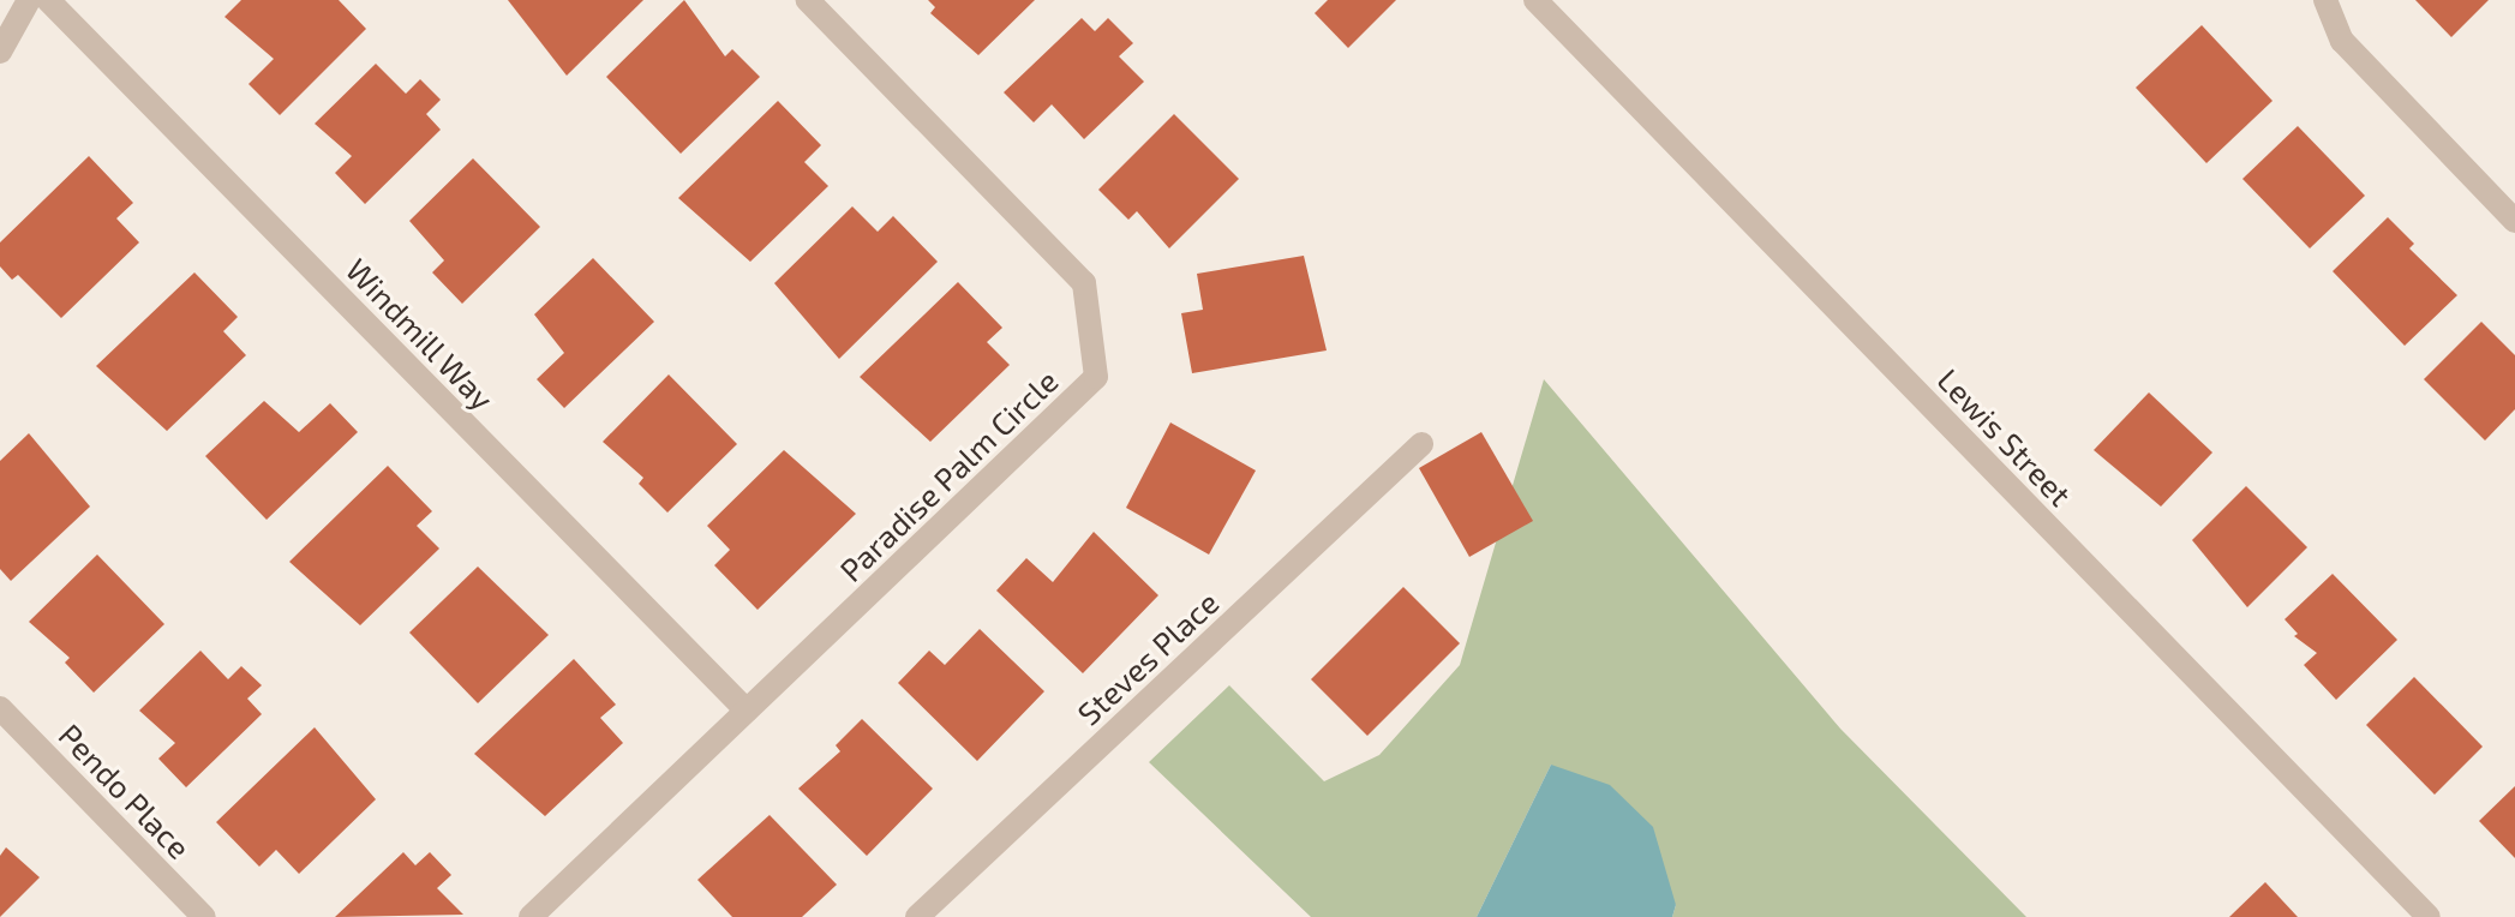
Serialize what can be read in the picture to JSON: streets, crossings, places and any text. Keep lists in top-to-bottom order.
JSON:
{
  "streets": {
    "street": [
      "Windmill Way",
      "Lewis Street",
      "Paradise Palm Circle",
      "Steves Place",
      "Pendo Place"
    ]
  },
  "crossings": [
    ["Windmill Way", "Paradise Palm Circle"]
  ]
}
